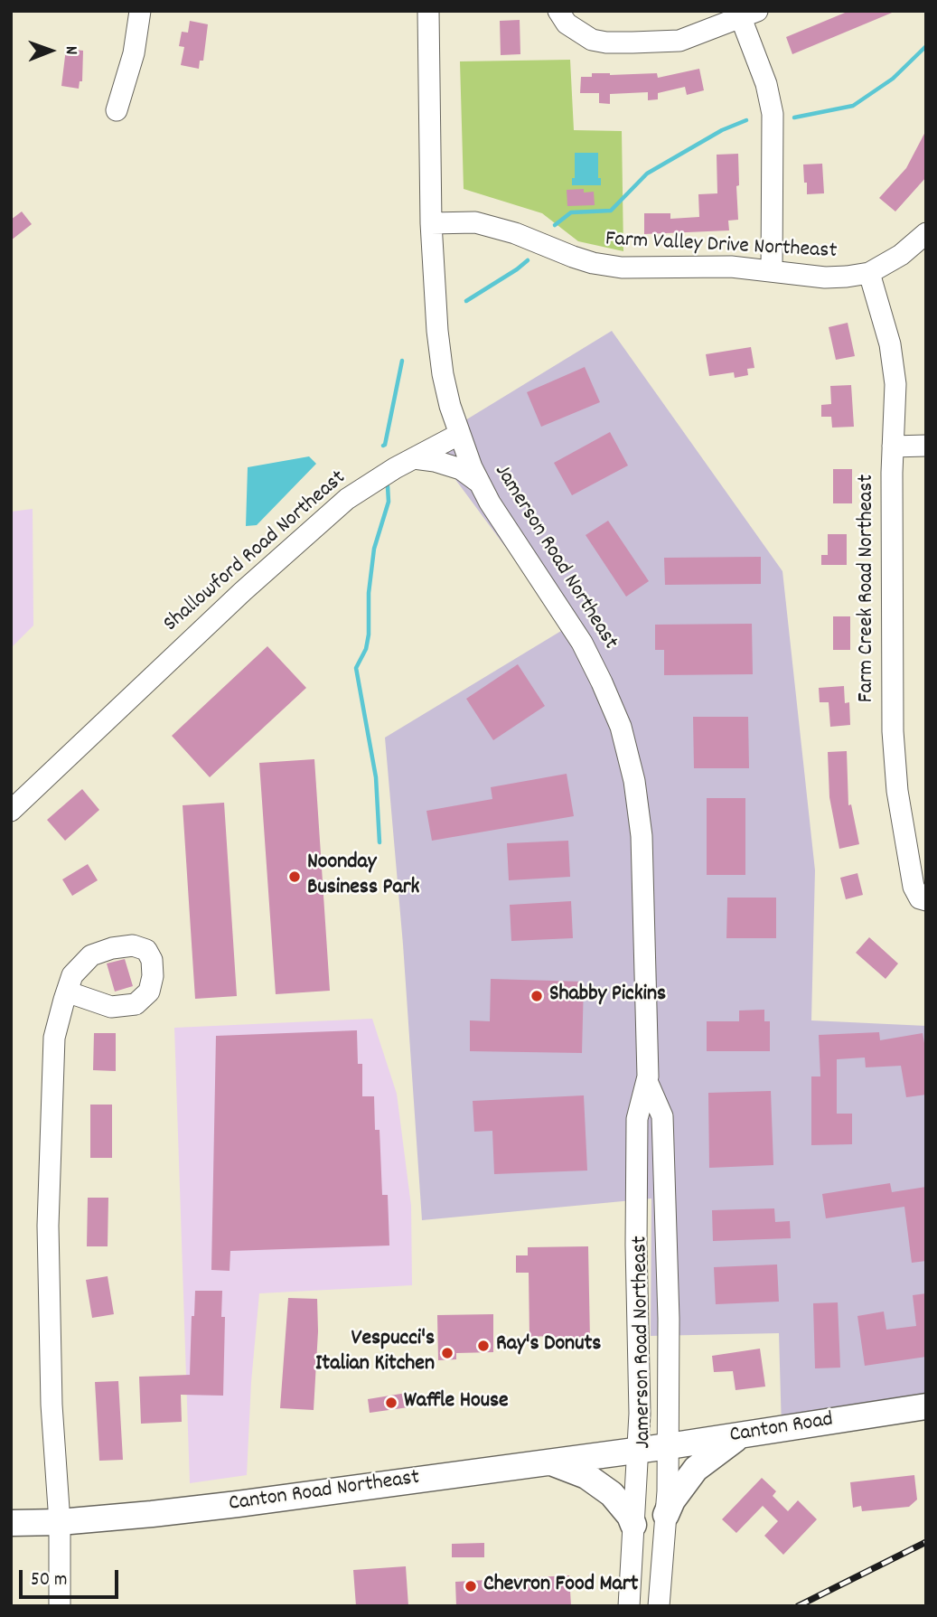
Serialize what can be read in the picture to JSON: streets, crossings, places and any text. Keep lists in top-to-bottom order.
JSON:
{
  "streets": {
    "main road": ["Canton Road", "Canton Road Northeast"],
    "street": [
      "Farm Valley Drive Northeast",
      "Shallowford Road Northeast",
      "Jamerson Road Northeast",
      "Farm Creek Road Northeast"
    ]
  },
  "crossings": [
    ["Farm Valley Drive Northeast", "Farm Creek Road Northeast"],
    ["Shallowford Road Northeast", "Jamerson Road Northeast"],
    ["Jamerson Road Northeast", "Canton Road"],
    ["Jamerson Road Northeast", "Canton Road Northeast"],
    ["Canton Road", "Canton Road Northeast"]
  ],
  "places": [
    "Noonday Business Park",
    "Shabby Pickins",
    "Ray's Donuts",
    "Vespucci's Italian Kitchen",
    "Waffle House",
    "Chevron Food Mart"
  ],
  "scale_bar": "50 m",
  "north": "right"
}
